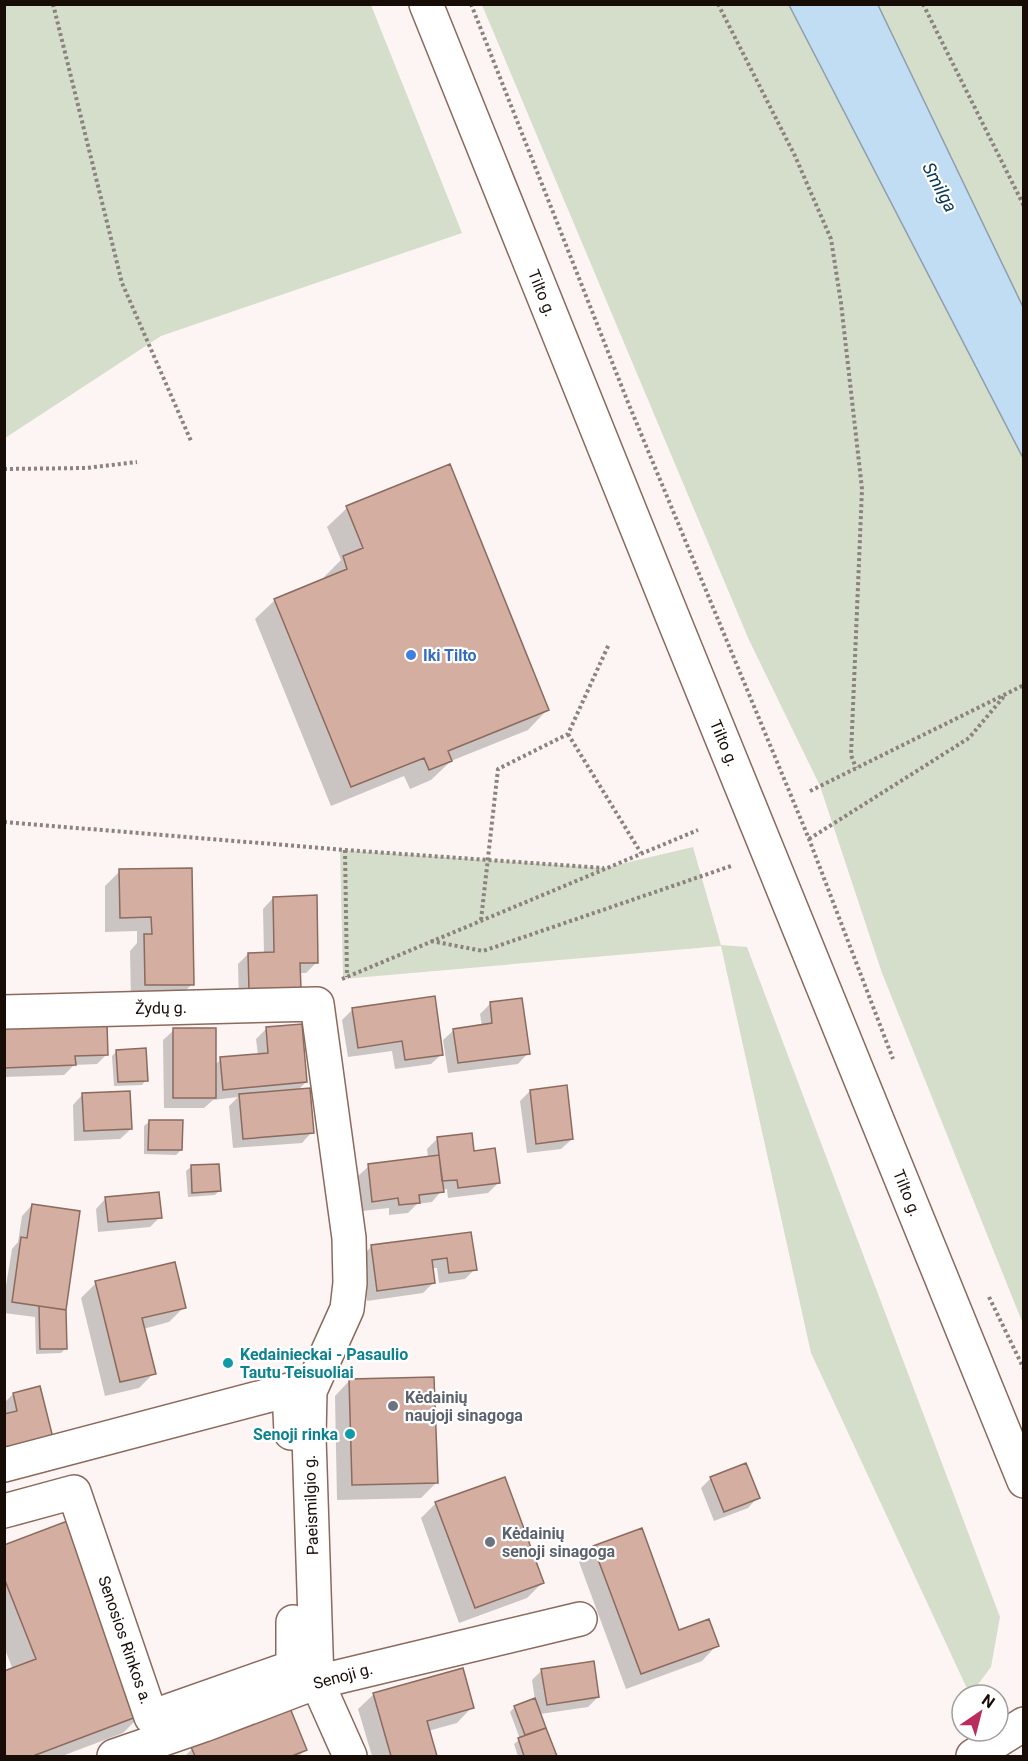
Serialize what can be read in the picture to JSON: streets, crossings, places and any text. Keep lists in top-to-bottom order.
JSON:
{
  "streets": {
    "street": [
      "Tilto g.",
      "Žydų g.",
      "Paeismilgio g.",
      "Senosios Rinkos a.",
      "Senoji g."
    ]
  },
  "crossings": [
    ["Žydų g.", "Paeismilgio g."],
    ["Paeismilgio g.", "Senoji g."]
  ],
  "water": ["Smilga"],
  "places": [
    "Iki Tilto",
    "Kedainieckai - Pasaulio Tautu Teisuoliai",
    "Kėdainių naujoji sinagoga",
    "Senoji rinka",
    "Kėdainių senoji sinagoga"
  ],
  "north": "top right"
}
